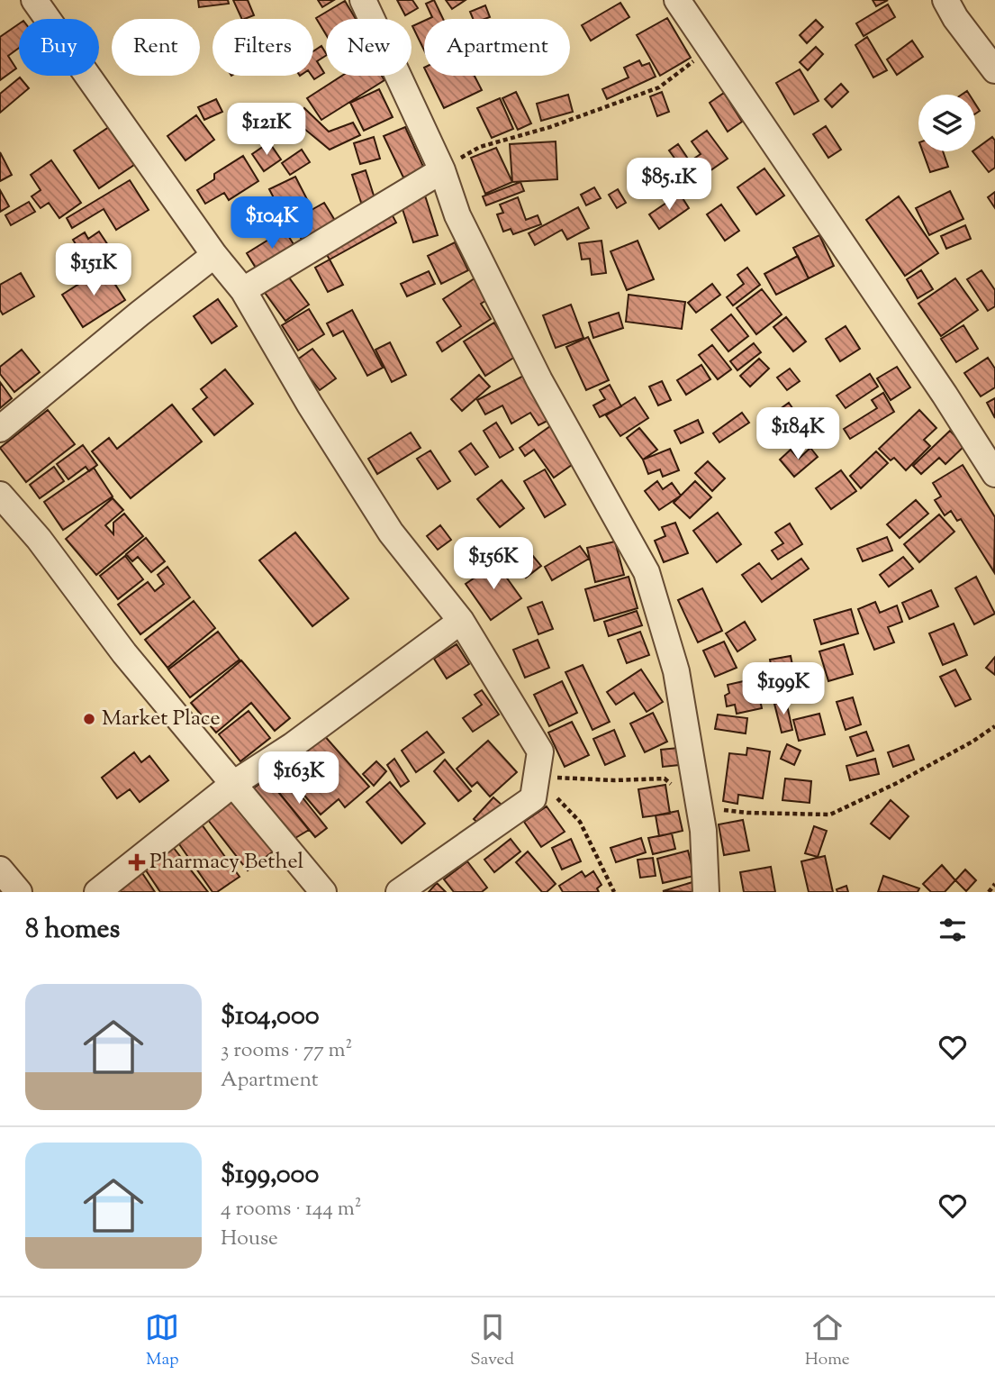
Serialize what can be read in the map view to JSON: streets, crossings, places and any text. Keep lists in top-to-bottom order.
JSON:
{
  "places": {
    "other": ["Market Place"],
    "health": ["Pharmacy Bethel"]
  },
  "page": {
    "chip": [
      "Buy",
      "Rent",
      "Filters",
      "New",
      "Apartment"
    ],
    "price": [
      "$121K",
      "$85.1K",
      "$104K",
      "$151K",
      "$184K",
      "$156K",
      "$199K",
      "$163K"
    ],
    "heading": "8 homes",
    "list": [
      {
        "name": "$104,000",
        "note": "3 rooms · 77 m² · Apartment"
      },
      {
        "name": "$199,000",
        "note": "4 rooms · 144 m² · House"
      }
    ],
    "tabs": ["Map", "Saved", "Home"]
  }
}
